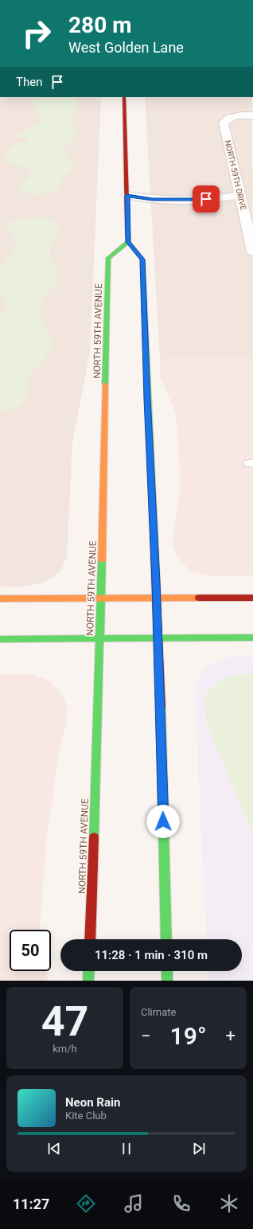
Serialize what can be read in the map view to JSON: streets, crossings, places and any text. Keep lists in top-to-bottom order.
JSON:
{
  "streets": {
    "main road": ["NORTH 59TH AVENUE"],
    "street": ["NORTH 59TH DRIVE"]
  },
  "page": {
    "turn": ["280 m", "West Golden Lane"],
    "then": "Then",
    "limit": "50",
    "trip": "11:28 · 1 min · 310 m",
    "tile": [
      ["47", "km/h"],
      "Climate"
    ],
    "heat": ["−", "19°", "+"],
    "song": ["Neon Rain", "Kite Club"],
    "tabs": "11:27"
  }
}
